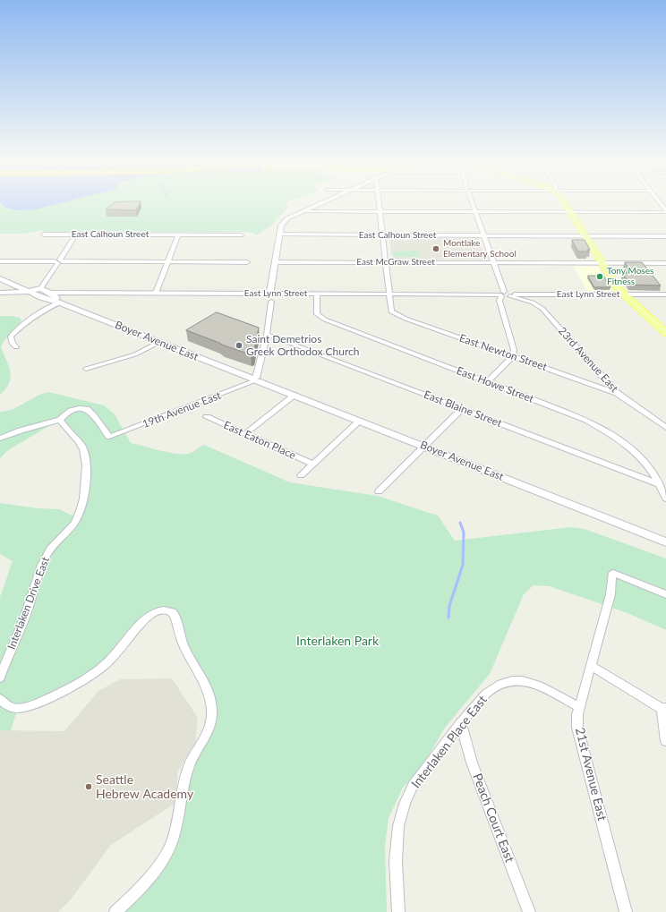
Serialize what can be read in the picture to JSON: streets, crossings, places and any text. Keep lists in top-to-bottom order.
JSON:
{
  "streets": {
    "street": [
      "East Calhoun Street",
      "East McGraw Street",
      "East Lynn Street",
      "Boyer Avenue East",
      "East Newton Street",
      "23rd Avenue East",
      "East Howe Street",
      "East Blaine Street",
      "19th Avenue East",
      "East Eaton Place",
      "Interlaken Drive East",
      "Interlaken Place East",
      "21st Avenue East",
      "Peach Court East"
    ]
  },
  "crossings": [
    ["East Lynn Street", "Boyer Avenue East"],
    ["East Lynn Street", "East Newton Street"],
    ["East Lynn Street", "23rd Avenue East"],
    ["East Lynn Street", "East Howe Street"],
    ["Boyer Avenue East", "19th Avenue East"],
    ["East Newton Street", "23rd Avenue East"],
    ["East Howe Street", "East Blaine Street"],
    ["19th Avenue East", "Interlaken Drive East"],
    ["Interlaken Place East", "21st Avenue East"],
    ["Interlaken Place East", "Peach Court East"]
  ],
  "parks": ["Interlaken Park"],
  "places": [
    "Montlake Elementary School",
    "Tony Moses Fitness",
    "Saint Demetrios Greek Orthodox Church",
    "Seattle Hebrew Academy"
  ]
}
